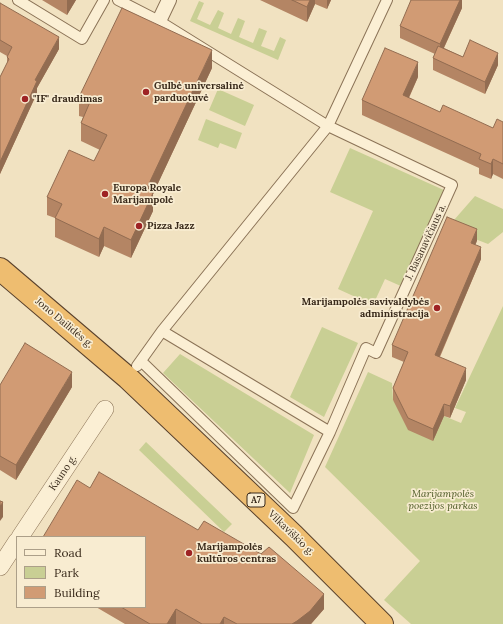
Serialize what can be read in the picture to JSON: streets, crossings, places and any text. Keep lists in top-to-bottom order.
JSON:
{
  "streets": {
    "highway": ["Jono Dailidės g.", "A7", "Vilkaviškio g."],
    "street": ["J. Basanavičiaus a.", "Kauno g."]
  },
  "crossings": [
    ["Jono Dailidės g.", "Vilkaviškio g."]
  ],
  "parks": ["Marijampolės poezijos parkas"],
  "places": [
    "Gulbė universalinė parduotuvė",
    "\"IF\" draudimas",
    "Europa Royale Marijampolė",
    "Pizza Jazz",
    "Marijampolės savivaldybės administracija",
    "Marijampolės kultūros centras"
  ],
  "legend": ["Road", "Park", "Building"]
}
